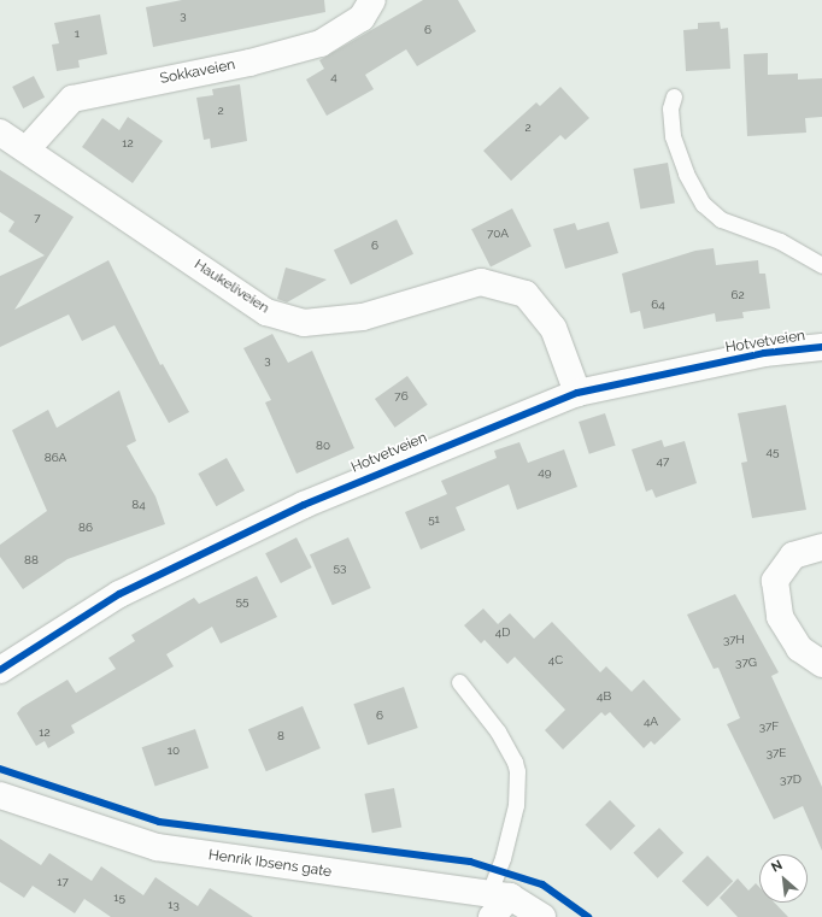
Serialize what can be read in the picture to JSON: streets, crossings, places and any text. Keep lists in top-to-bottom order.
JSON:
{
  "streets": {
    "street": [
      "Sokkaveien",
      "Haukeliveien",
      "Hotvetveien",
      "Henrik Ibsens gate"
    ]
  },
  "crossings": [
    ["Sokkaveien", "Haukeliveien"],
    ["Haukeliveien", "Hotvetveien"]
  ],
  "house_numbers": [
    "3",
    "6",
    "1",
    "4",
    "2",
    "2",
    "12",
    "7",
    "70A",
    "6",
    "62",
    "64",
    "3",
    "76",
    "80",
    "45",
    "86A",
    "47",
    "49",
    "84",
    "51",
    "86",
    "88",
    "53",
    "55",
    "4D",
    "37H",
    "4C",
    "37G",
    "4B",
    "6",
    "4A",
    "37F",
    "12",
    "8",
    "10",
    "37E",
    "37D",
    "17",
    "15",
    "13"
  ],
  "north": "top left"
}
